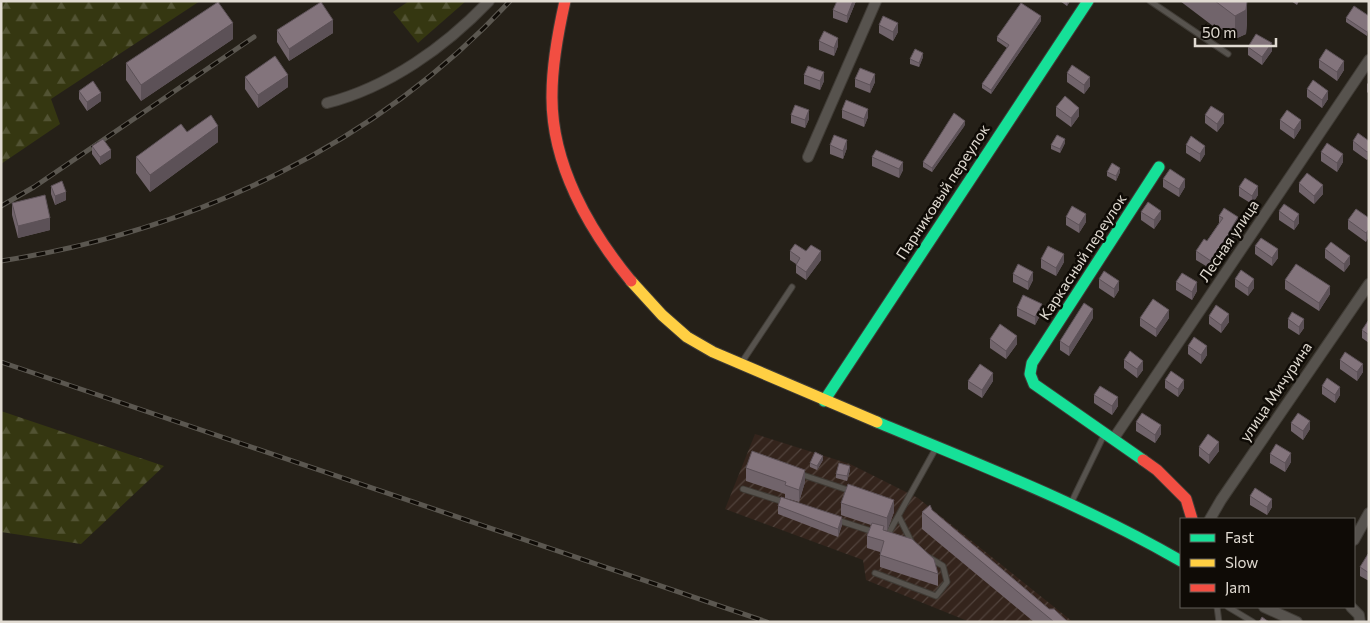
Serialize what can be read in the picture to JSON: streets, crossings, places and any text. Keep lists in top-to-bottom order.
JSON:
{
  "streets": {
    "street": [
      "Парниковый переулок",
      "Лесная улица",
      "Каркасный переулок",
      "улица Мичурина"
    ]
  },
  "crossings": [
    ["Лесная улица", "Каркасный переулок"]
  ],
  "legend": ["Fast", "Slow", "Jam"],
  "scale_bar": "50 m"
}
